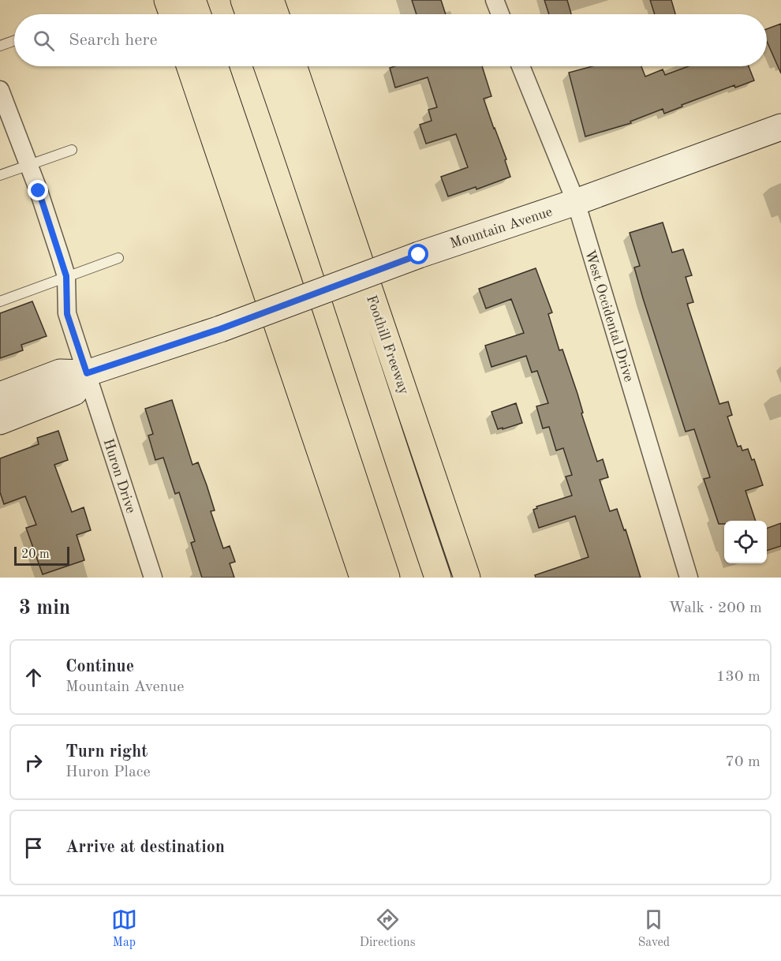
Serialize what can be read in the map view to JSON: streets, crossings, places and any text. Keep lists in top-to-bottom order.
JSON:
{
  "streets": {
    "highway": ["Foothill Freeway"],
    "main road": ["Mountain Avenue"],
    "street": ["West Occidental Drive", "Huron Drive"]
  },
  "crossings": [
    ["Mountain Avenue", "West Occidental Drive"],
    ["Mountain Avenue", "Huron Drive"]
  ],
  "scale_bar": "20 m",
  "page": {
    "search": "Search here",
    "scale": "20 m",
    "heading": ["3 min", "Walk · 200 m"],
    "list": [
      ["Continue", "Mountain Avenue", "130 m"],
      ["Turn right", "Huron Place", "70 m"],
      "Arrive at destination"
    ],
    "nav": ["Map", "Directions", "Saved"]
  }
}
